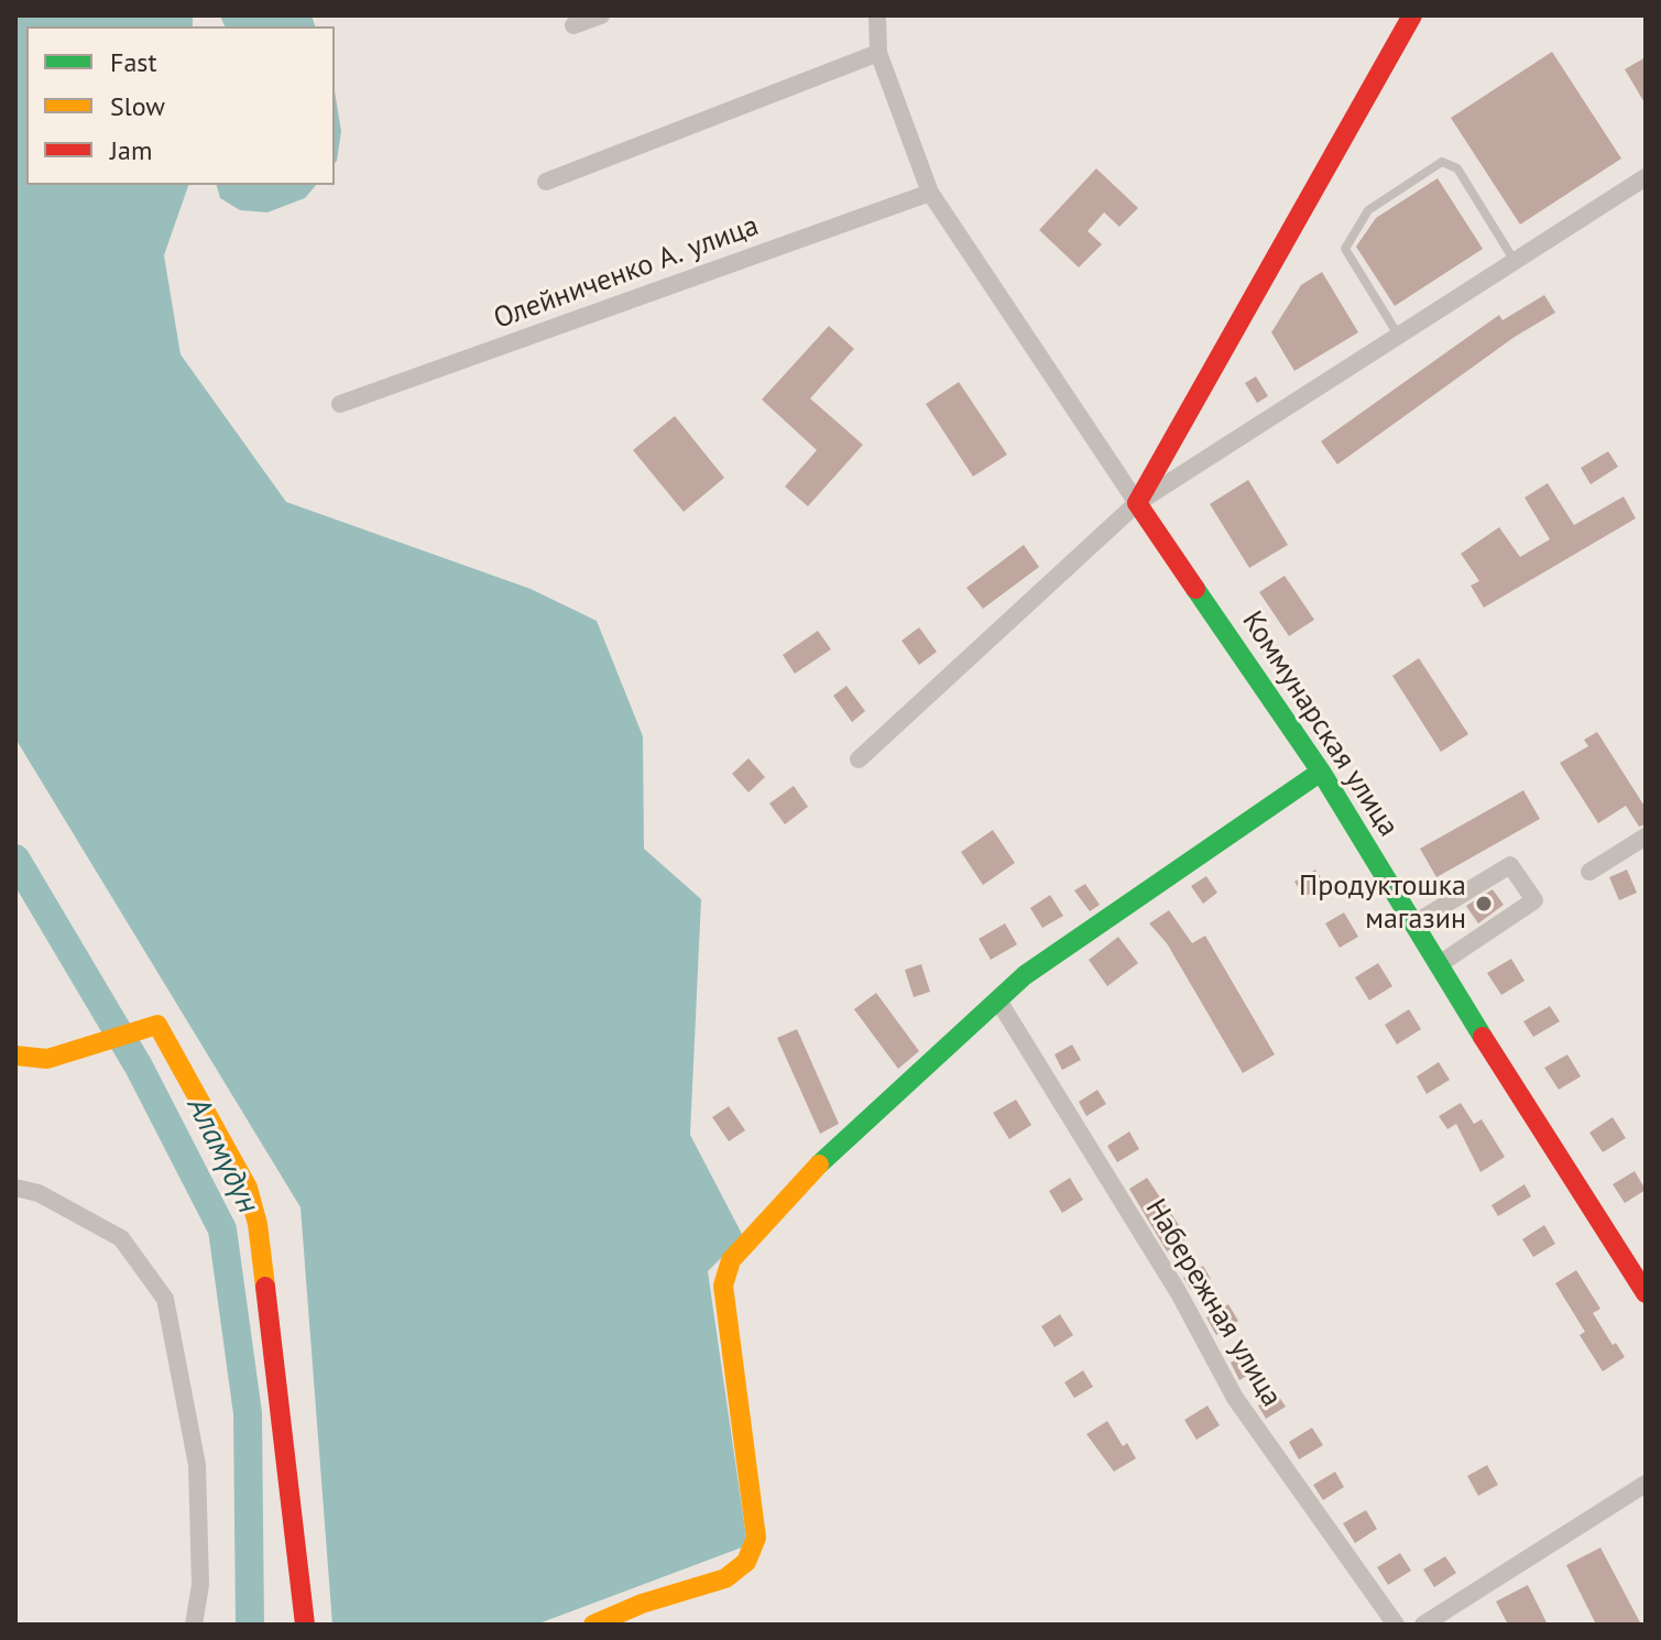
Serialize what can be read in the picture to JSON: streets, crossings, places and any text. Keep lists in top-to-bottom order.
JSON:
{
  "streets": {
    "street": ["Олейниченко А. улица", "Коммунарская улица", "Набережная улица"]
  },
  "crossings": [
    ["Олейниченко А. улица", "Коммунарская улица"]
  ],
  "water": ["Аламүдүн"],
  "places": ["Продуктошка магазин"],
  "legend": ["Fast", "Slow", "Jam"]
}
